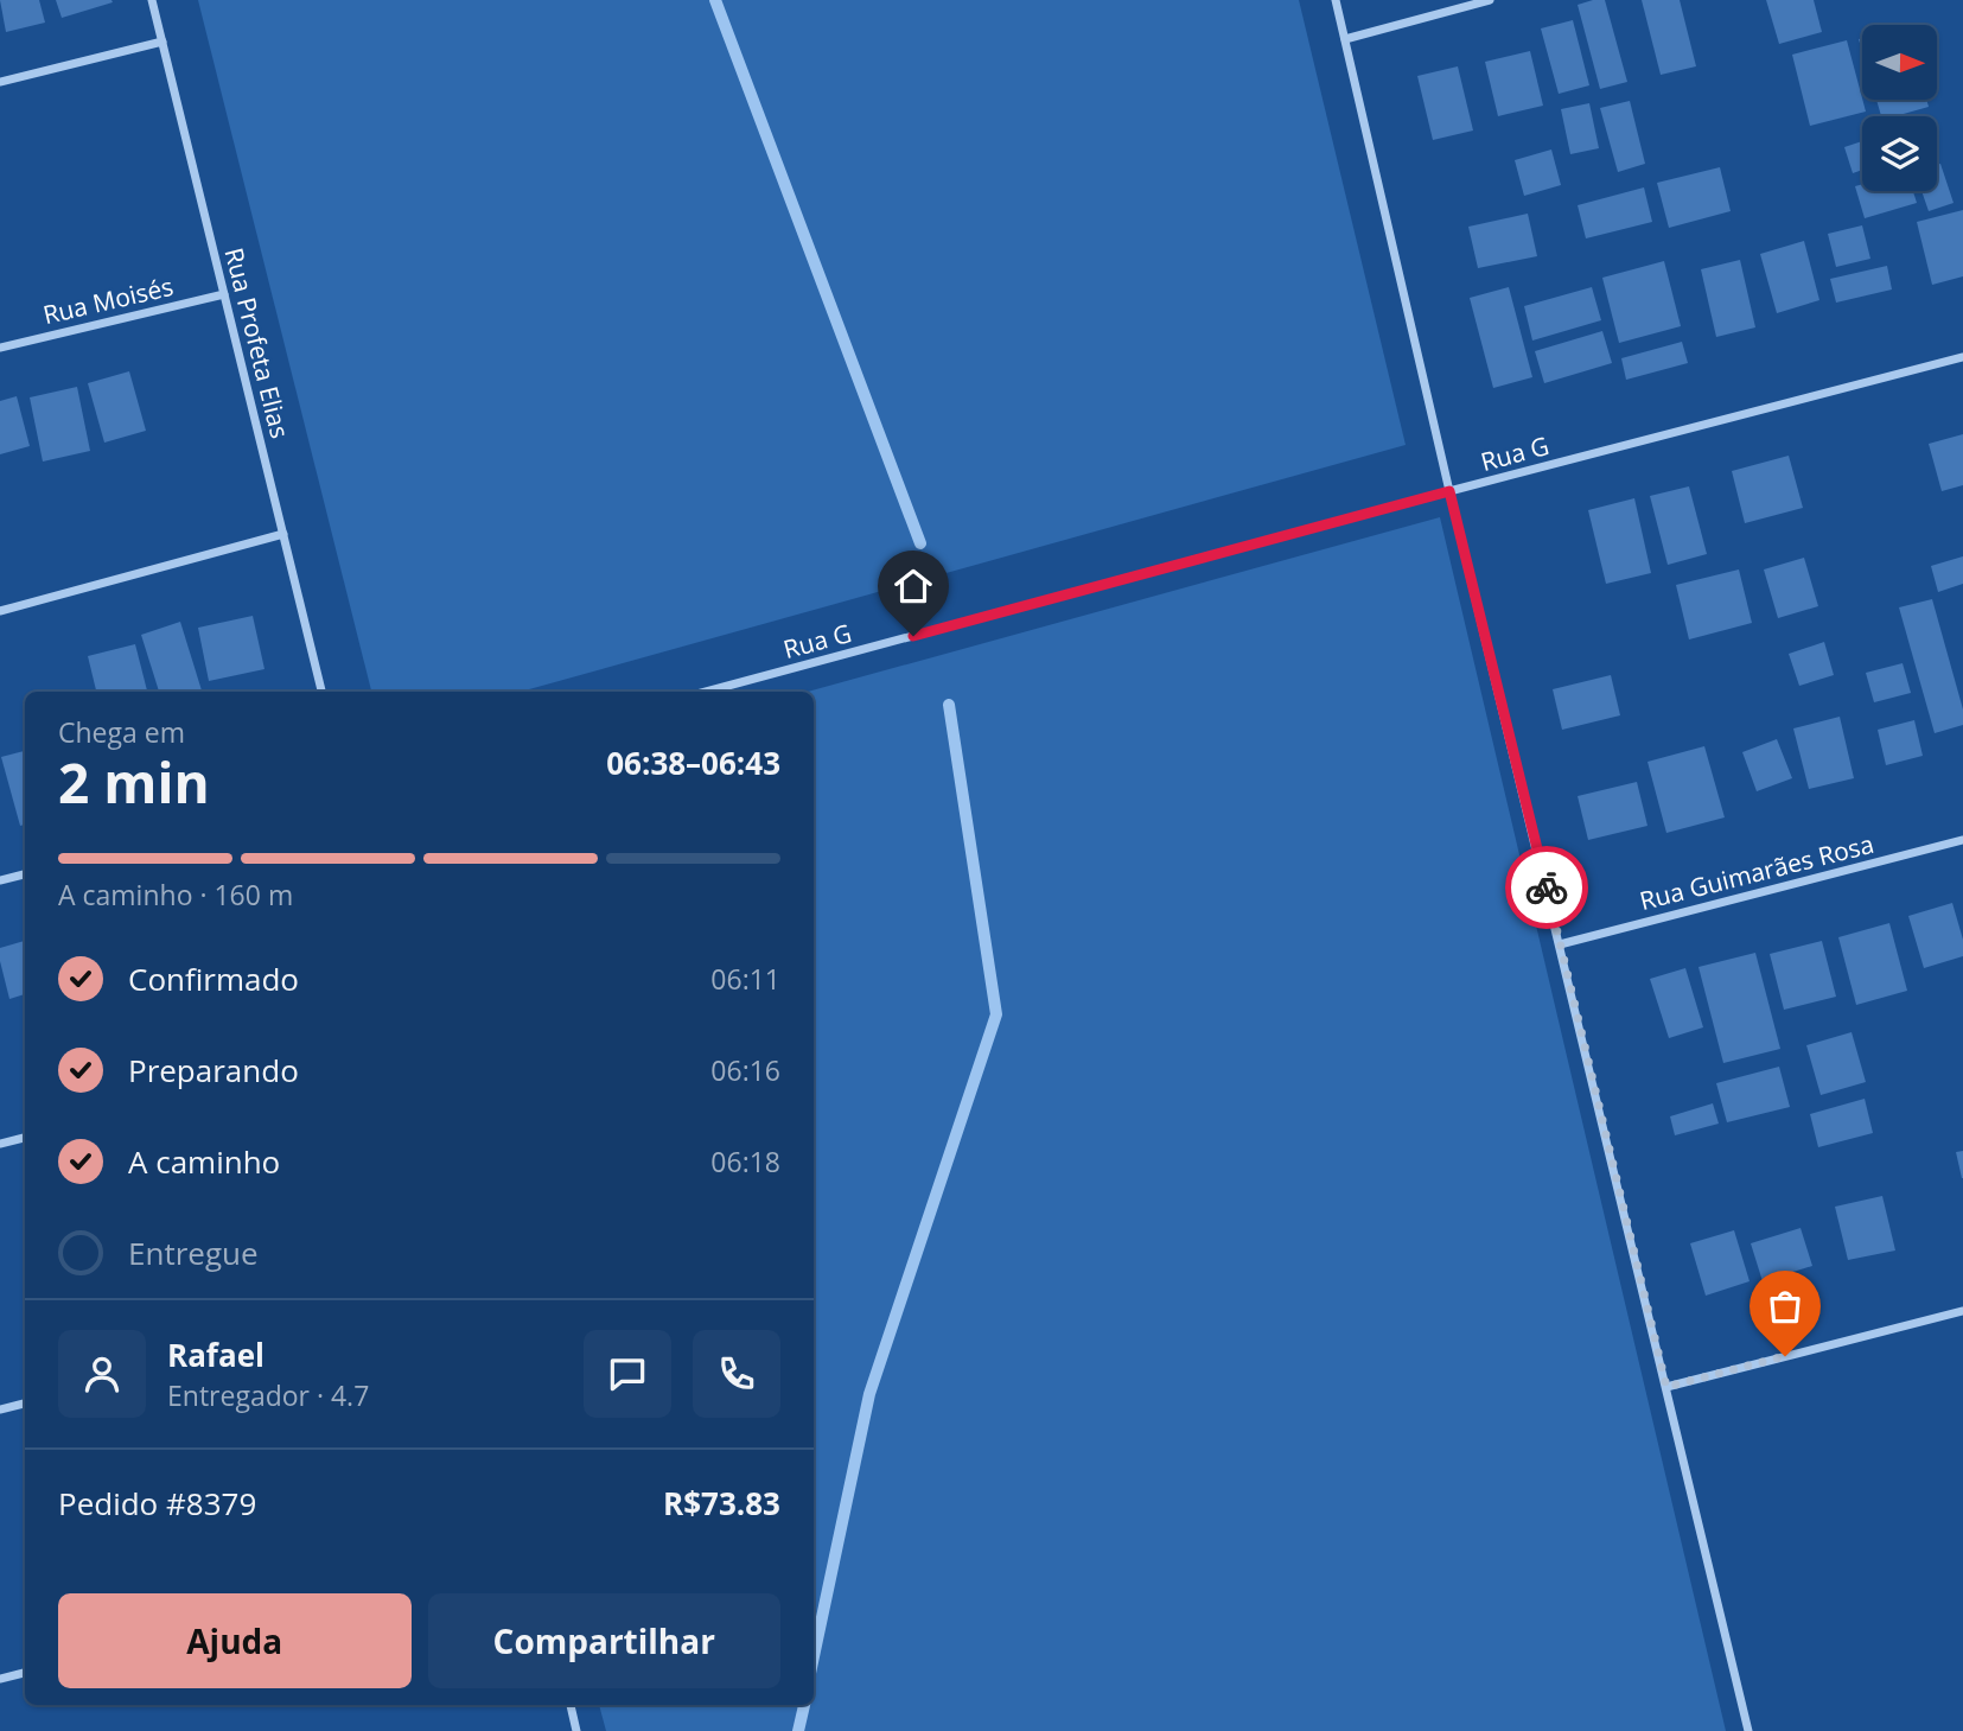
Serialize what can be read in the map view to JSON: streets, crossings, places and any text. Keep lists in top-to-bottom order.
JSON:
{
  "streets": {
    "street": [
      "Rua Moisés",
      "Rua Profeta Elias",
      "Rua G",
      "Rua Guimarães Rosa"
    ]
  },
  "crossings": [
    ["Rua Moisés", "Rua Profeta Elias"]
  ],
  "north": "right",
  "page": {
    "heading": ["2 min", "Chega em", "06:38–06:43"],
    "panel": [
      "Rafael",
      "Entregador · 4.7",
      "Pedido #8379",
      "R$73.83"
    ],
    "bar": "A caminho · 160 m",
    "list": [
      ["Confirmado", "06:11"],
      ["Preparando", "06:16"],
      ["A caminho", "06:18"],
      "Entregue"
    ],
    "buttons": ["Ajuda", "Compartilhar"]
  }
}
